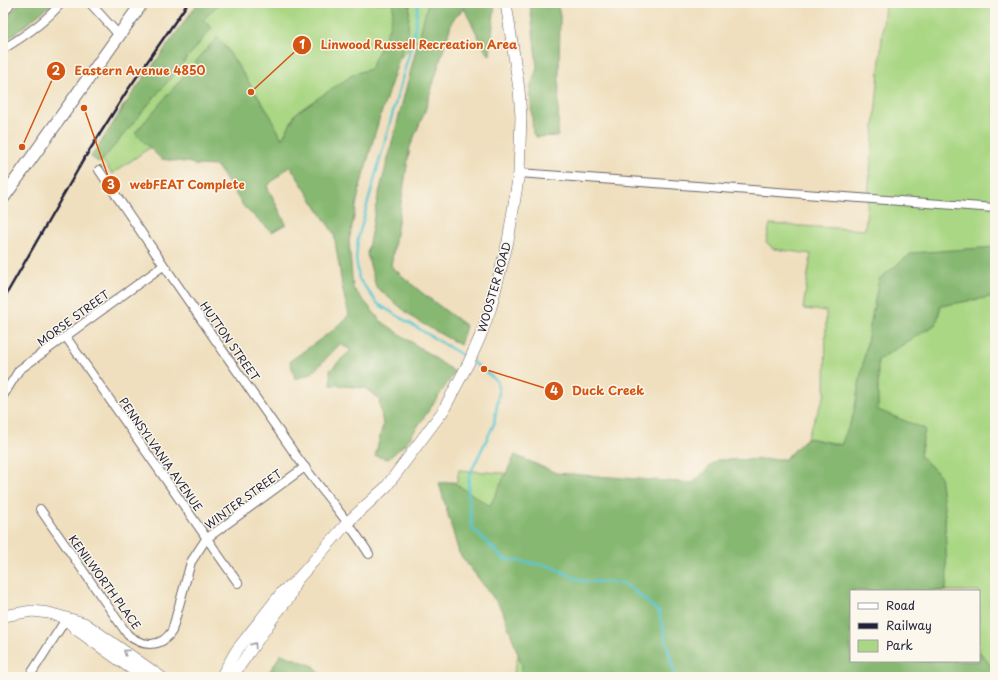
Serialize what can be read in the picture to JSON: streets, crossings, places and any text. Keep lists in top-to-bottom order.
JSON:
{
  "streets": {
    "street": [
      "WOOSTER ROAD",
      "MORSE STREET",
      "HUTTON STREET",
      "PENNSYLVANIA AVENUE",
      "WINTER STREET",
      "KENILWORTH PLACE"
    ]
  },
  "crossings": [
    ["WOOSTER ROAD", "HUTTON STREET"],
    ["MORSE STREET", "HUTTON STREET"],
    ["MORSE STREET", "PENNSYLVANIA AVENUE"],
    ["HUTTON STREET", "WINTER STREET"],
    ["PENNSYLVANIA AVENUE", "WINTER STREET"],
    ["WINTER STREET", "KENILWORTH PLACE"]
  ],
  "places": [
    "Linwood Russell Recreation Area",
    "webFEAT Complete",
    "Eastern Avenue 4850",
    "Duck Creek"
  ],
  "legend": ["Road", "Railway", "Park"]
}
